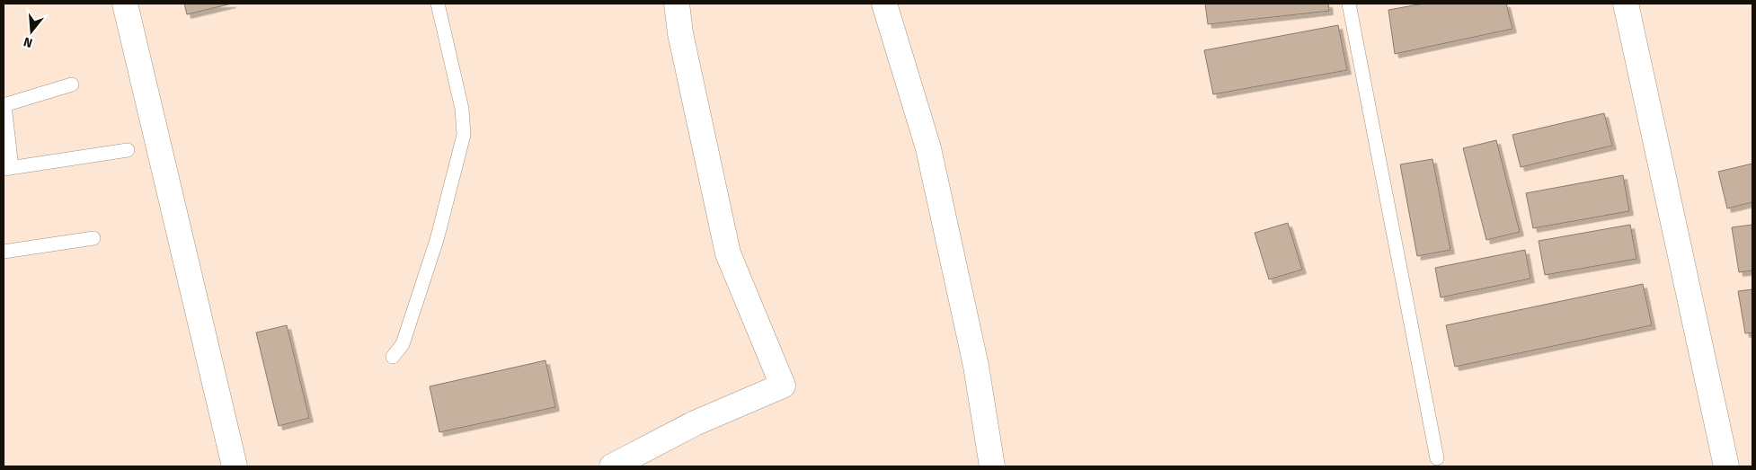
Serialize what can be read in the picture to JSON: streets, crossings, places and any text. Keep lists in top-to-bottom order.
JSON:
{
  "north": "bottom"
}
